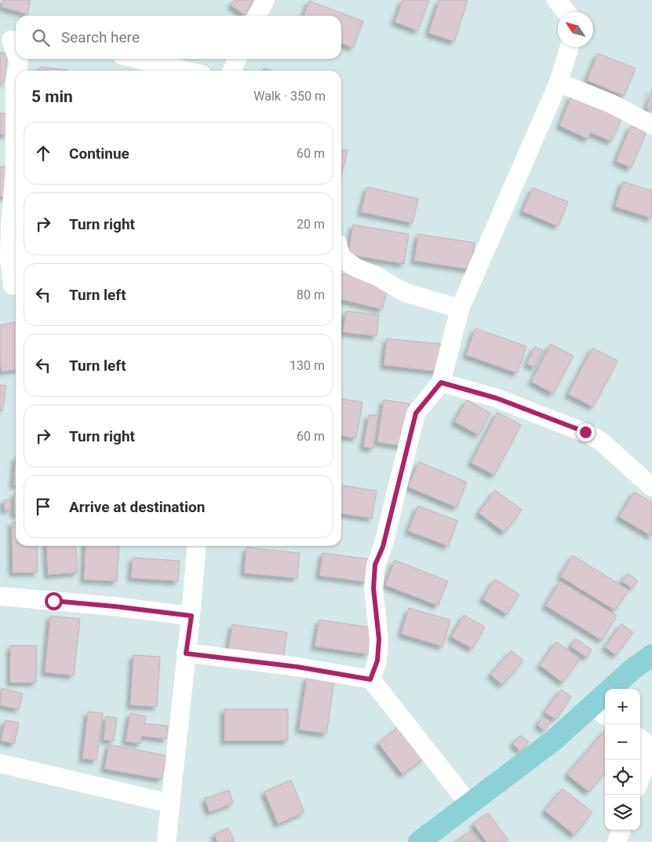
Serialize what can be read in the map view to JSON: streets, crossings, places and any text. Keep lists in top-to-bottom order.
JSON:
{
  "north": "top left",
  "page": {
    "search": "Search here",
    "heading": ["5 min", "Walk · 350 m"],
    "list": [
      ["Continue", "60 m"],
      ["Turn right", "20 m"],
      ["Turn left", "80 m"],
      ["Turn left", "130 m"],
      ["Turn right", "60 m"],
      "Arrive at destination"
    ],
    "map_buttons": ["+", "−"]
  }
}
